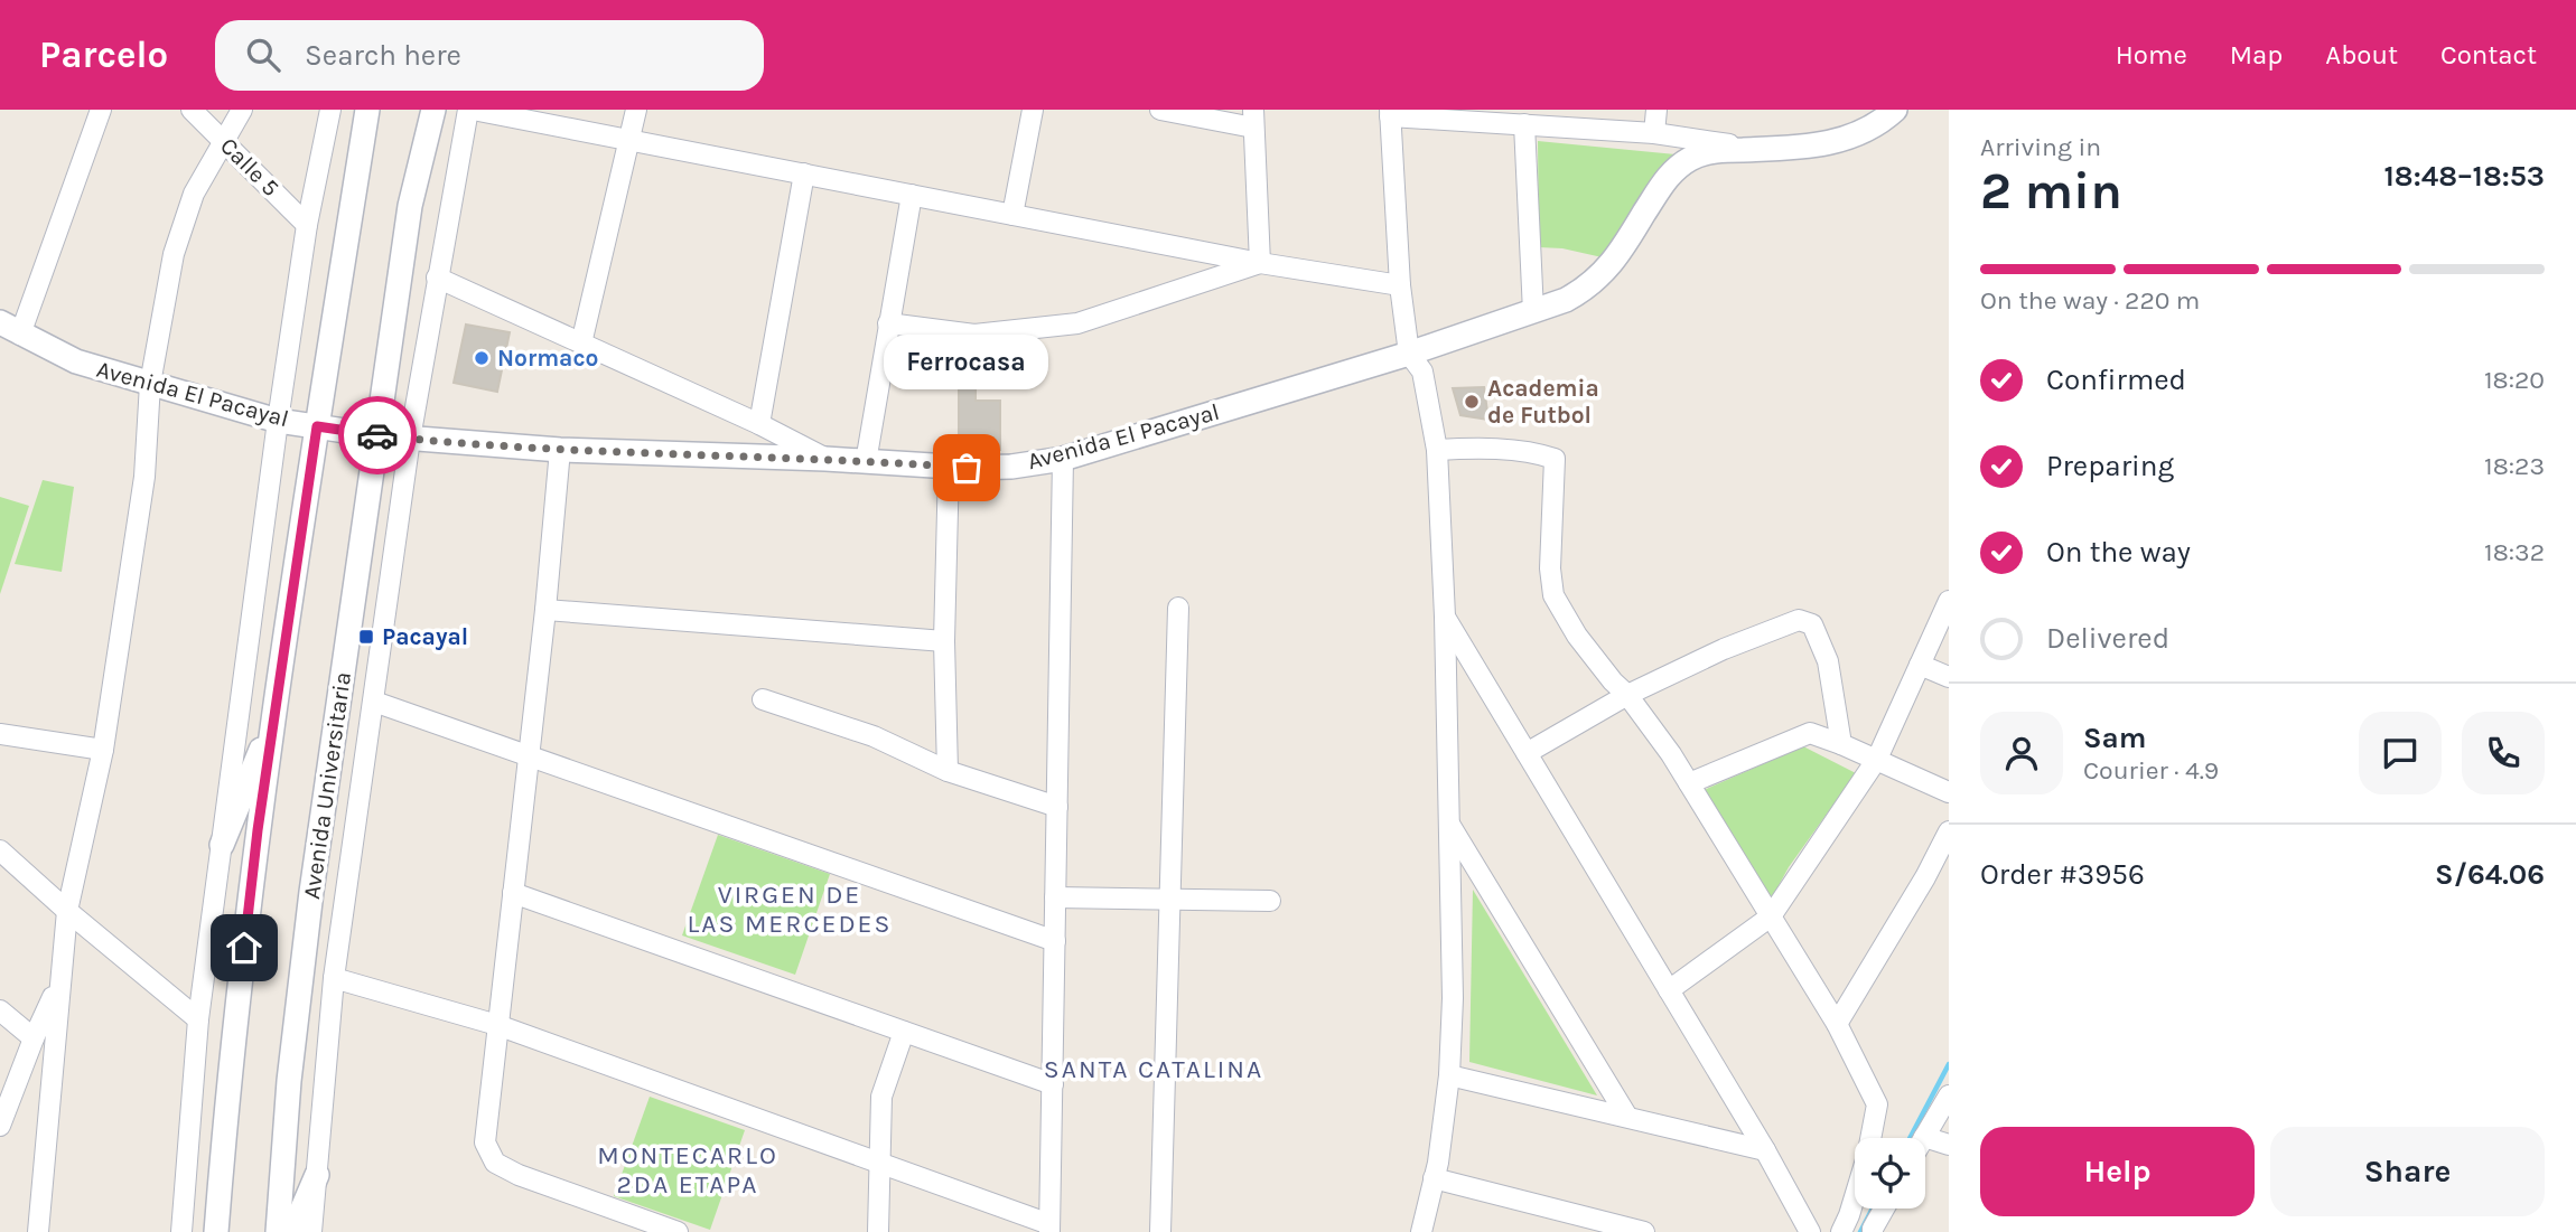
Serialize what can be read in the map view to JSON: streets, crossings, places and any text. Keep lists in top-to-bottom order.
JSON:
{
  "streets": {
    "street": ["Calle 5", "Avenida El Pacayal", "Avenida Universitaria"]
  },
  "crossings": [
    ["Avenida El Pacayal", "Avenida Universitaria"]
  ],
  "districts": ["VIRGEN DE LAS MERCEDES", "SANTA CATALINA", "MONTECARLO 2DA ETAPA"],
  "places": {
    "other": ["Normaco", "Academia de Futbol", "Ferrocasa"],
    "transit": ["Pacayal"]
  },
  "page": {
    "header": "Parcelo",
    "search": "Search here",
    "nav": [
      "Home",
      "Map",
      "About",
      "Contact"
    ],
    "heading": ["2 min", "Arriving in", "18:48–18:53"],
    "panel": [
      "Sam",
      "Courier · 4.9",
      "Order #3956",
      "S/64.06"
    ],
    "bar": "On the way · 220 m",
    "bubble": "Ferrocasa",
    "list": [
      ["Confirmed", "18:20"],
      ["Preparing", "18:23"],
      ["On the way", "18:32"],
      "Delivered"
    ],
    "buttons": ["Help", "Share"]
  }
}
